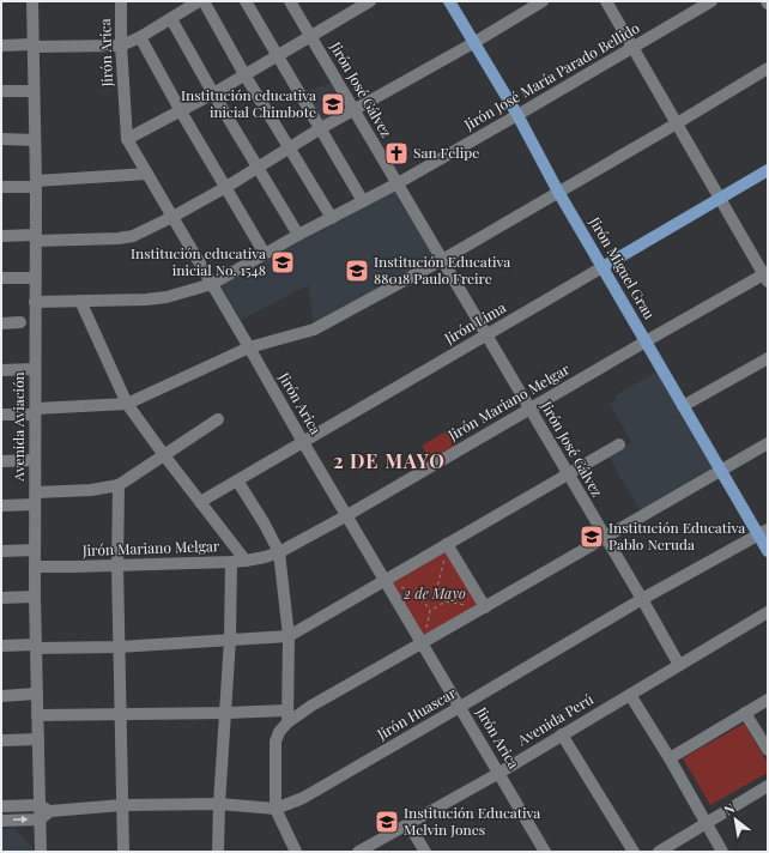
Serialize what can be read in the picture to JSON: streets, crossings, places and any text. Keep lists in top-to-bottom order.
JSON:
{
  "streets": {
    "main road": ["Jirón Miguel Grau", "Jirón Lima"],
    "street": [
      "Jirón Arica",
      "Jirón José María Parado Bellido",
      "Jirón José Gálvez",
      "Jirón Mariano Melgar",
      "Avenida Aviación",
      "Jirón Huascar",
      "Avenida Perú"
    ]
  },
  "crossings": [
    ["Jirón Arica", "Jirón José María Parado Bellido"],
    ["Jirón Arica", "Jirón Lima"],
    ["Jirón Arica", "Jirón Mariano Melgar"],
    ["Jirón Arica", "Jirón Huascar"],
    ["Jirón Arica", "Avenida Perú"],
    ["Jirón José María Parado Bellido", "Jirón José Gálvez"],
    ["Jirón José María Parado Bellido", "Jirón Miguel Grau"],
    ["Jirón José María Parado Bellido", "Avenida Aviación"],
    ["Jirón José Gálvez", "Jirón Lima"],
    ["Jirón José Gálvez", "Jirón Mariano Melgar"],
    ["Jirón José Gálvez", "Jirón Huascar"],
    ["Jirón José Gálvez", "Avenida Perú"],
    ["Jirón Miguel Grau", "Jirón Lima"],
    ["Jirón Miguel Grau", "Jirón Mariano Melgar"],
    ["Jirón Miguel Grau", "Jirón Huascar"],
    ["Jirón Mariano Melgar", "Avenida Aviación"]
  ],
  "districts": ["2 DE MAYO"],
  "parks": ["2 de Mayo"],
  "places": {
    "school or university": [
      "Institución educativa inicial Chimbote",
      "Institución educativa inicial No. 1548",
      "Institución Educativa 88018 Paulo Freire",
      "Institución Educativa Pablo Neruda",
      "Institución Educativa Melvin Jones"
    ],
    "church": ["San Felipe"]
  },
  "north": "top left"
}
